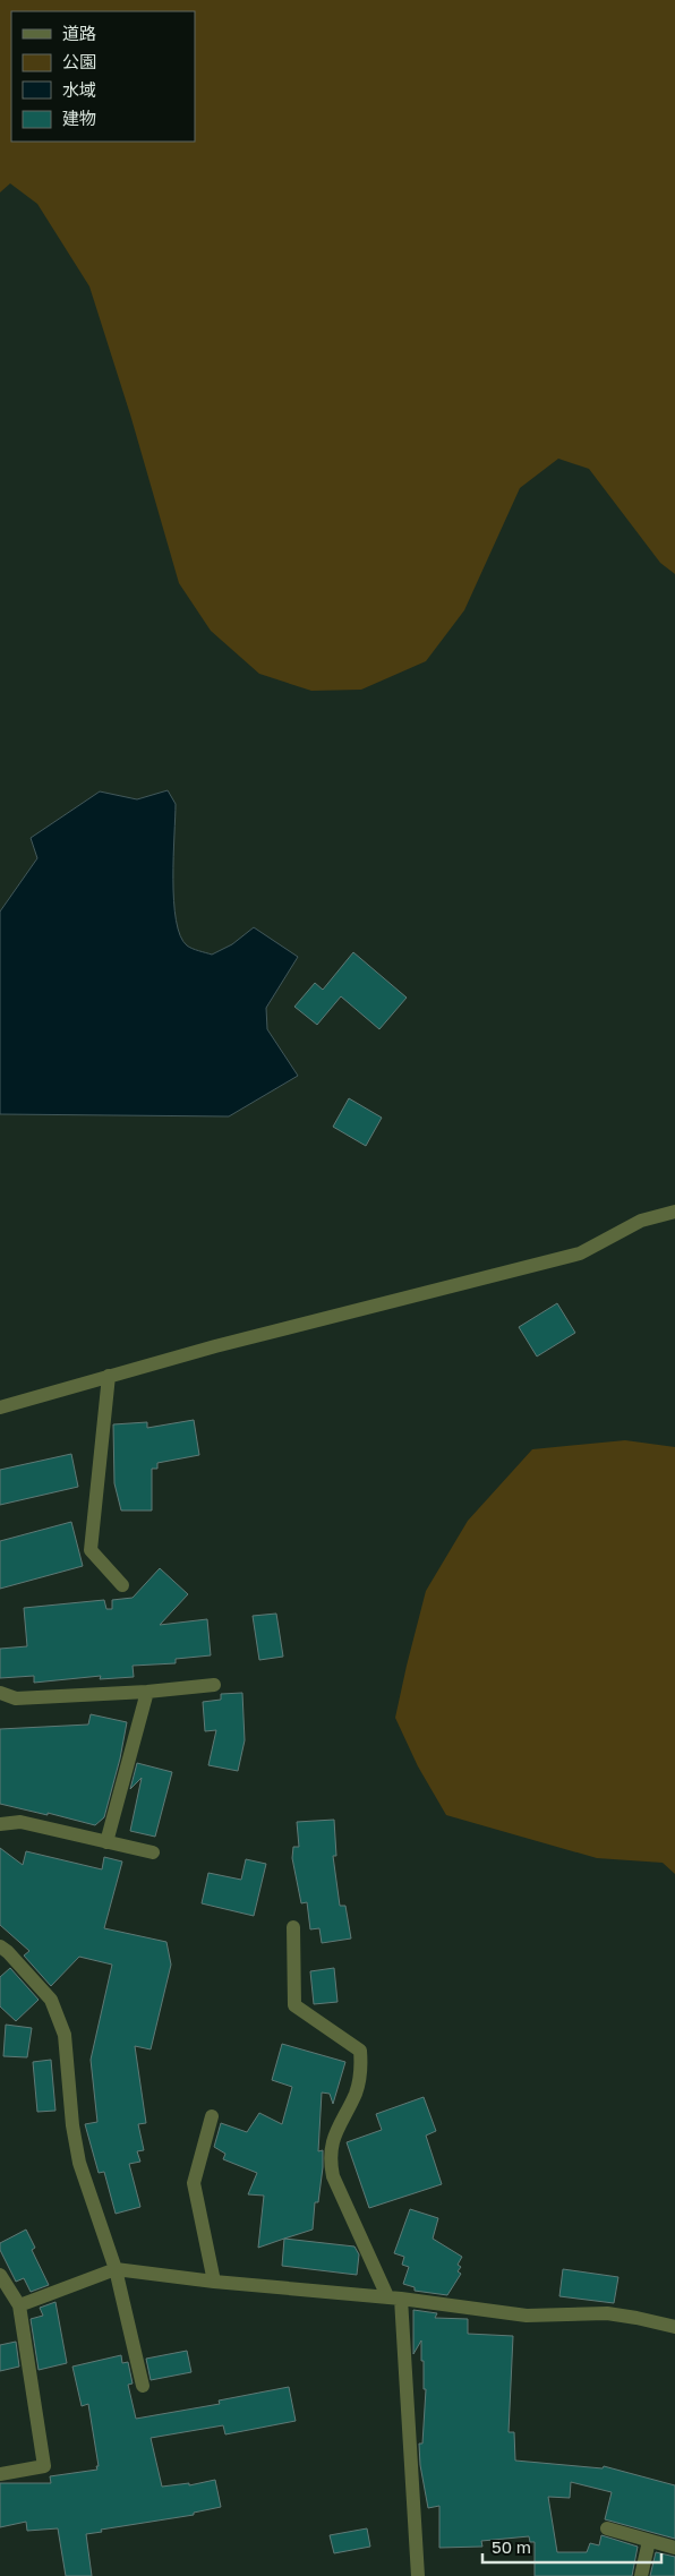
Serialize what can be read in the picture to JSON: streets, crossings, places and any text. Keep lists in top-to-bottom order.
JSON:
{
  "legend": [
    "道路",
    "公園",
    "水域",
    "建物"
  ],
  "scale_bar": "50 m"
}
